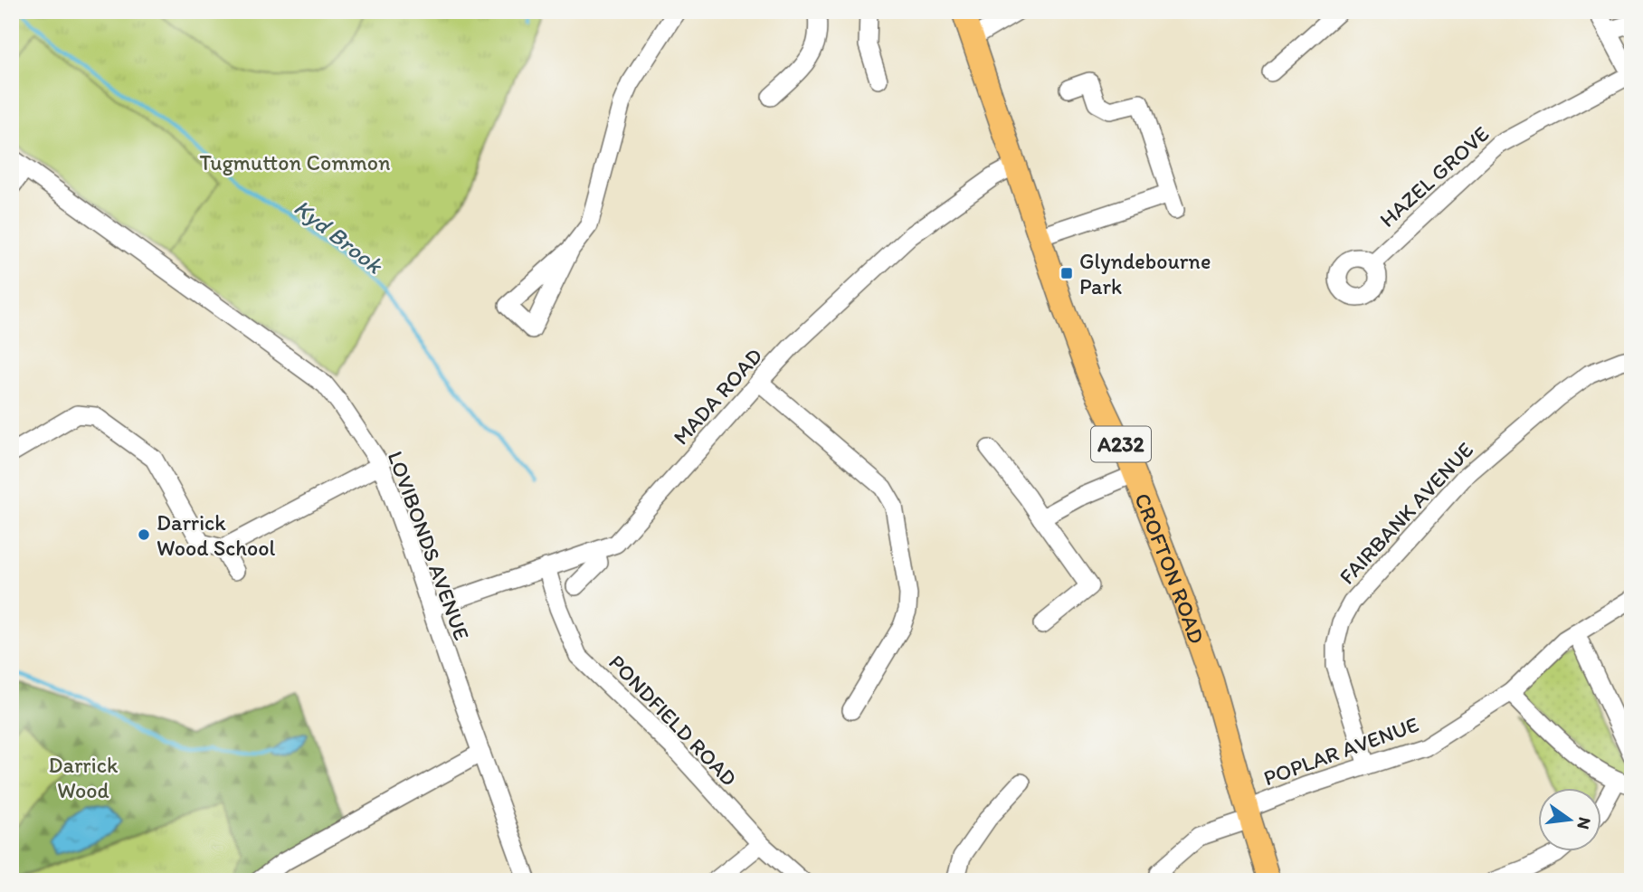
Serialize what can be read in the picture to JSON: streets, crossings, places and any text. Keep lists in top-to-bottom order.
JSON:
{
  "streets": {
    "main road": ["A232", "CROFTON ROAD"],
    "street": [
      "HAZEL GROVE",
      "MADA ROAD",
      "FAIRBANK AVENUE",
      "LOVIBONDS AVENUE",
      "PONDFIELD ROAD",
      "POPLAR AVENUE"
    ]
  },
  "crossings": [
    ["MADA ROAD", "LOVIBONDS AVENUE"],
    ["MADA ROAD", "CROFTON ROAD"],
    ["MADA ROAD", "PONDFIELD ROAD"],
    ["FAIRBANK AVENUE", "POPLAR AVENUE"],
    ["CROFTON ROAD", "POPLAR AVENUE"]
  ],
  "water": ["Kyd Brook"],
  "parks": ["Tugmutton Common", "Darrick Wood"],
  "places": {
    "transit": ["Glyndebourne Park"],
    "other": ["Darrick Wood School"]
  },
  "north": "right"
}
